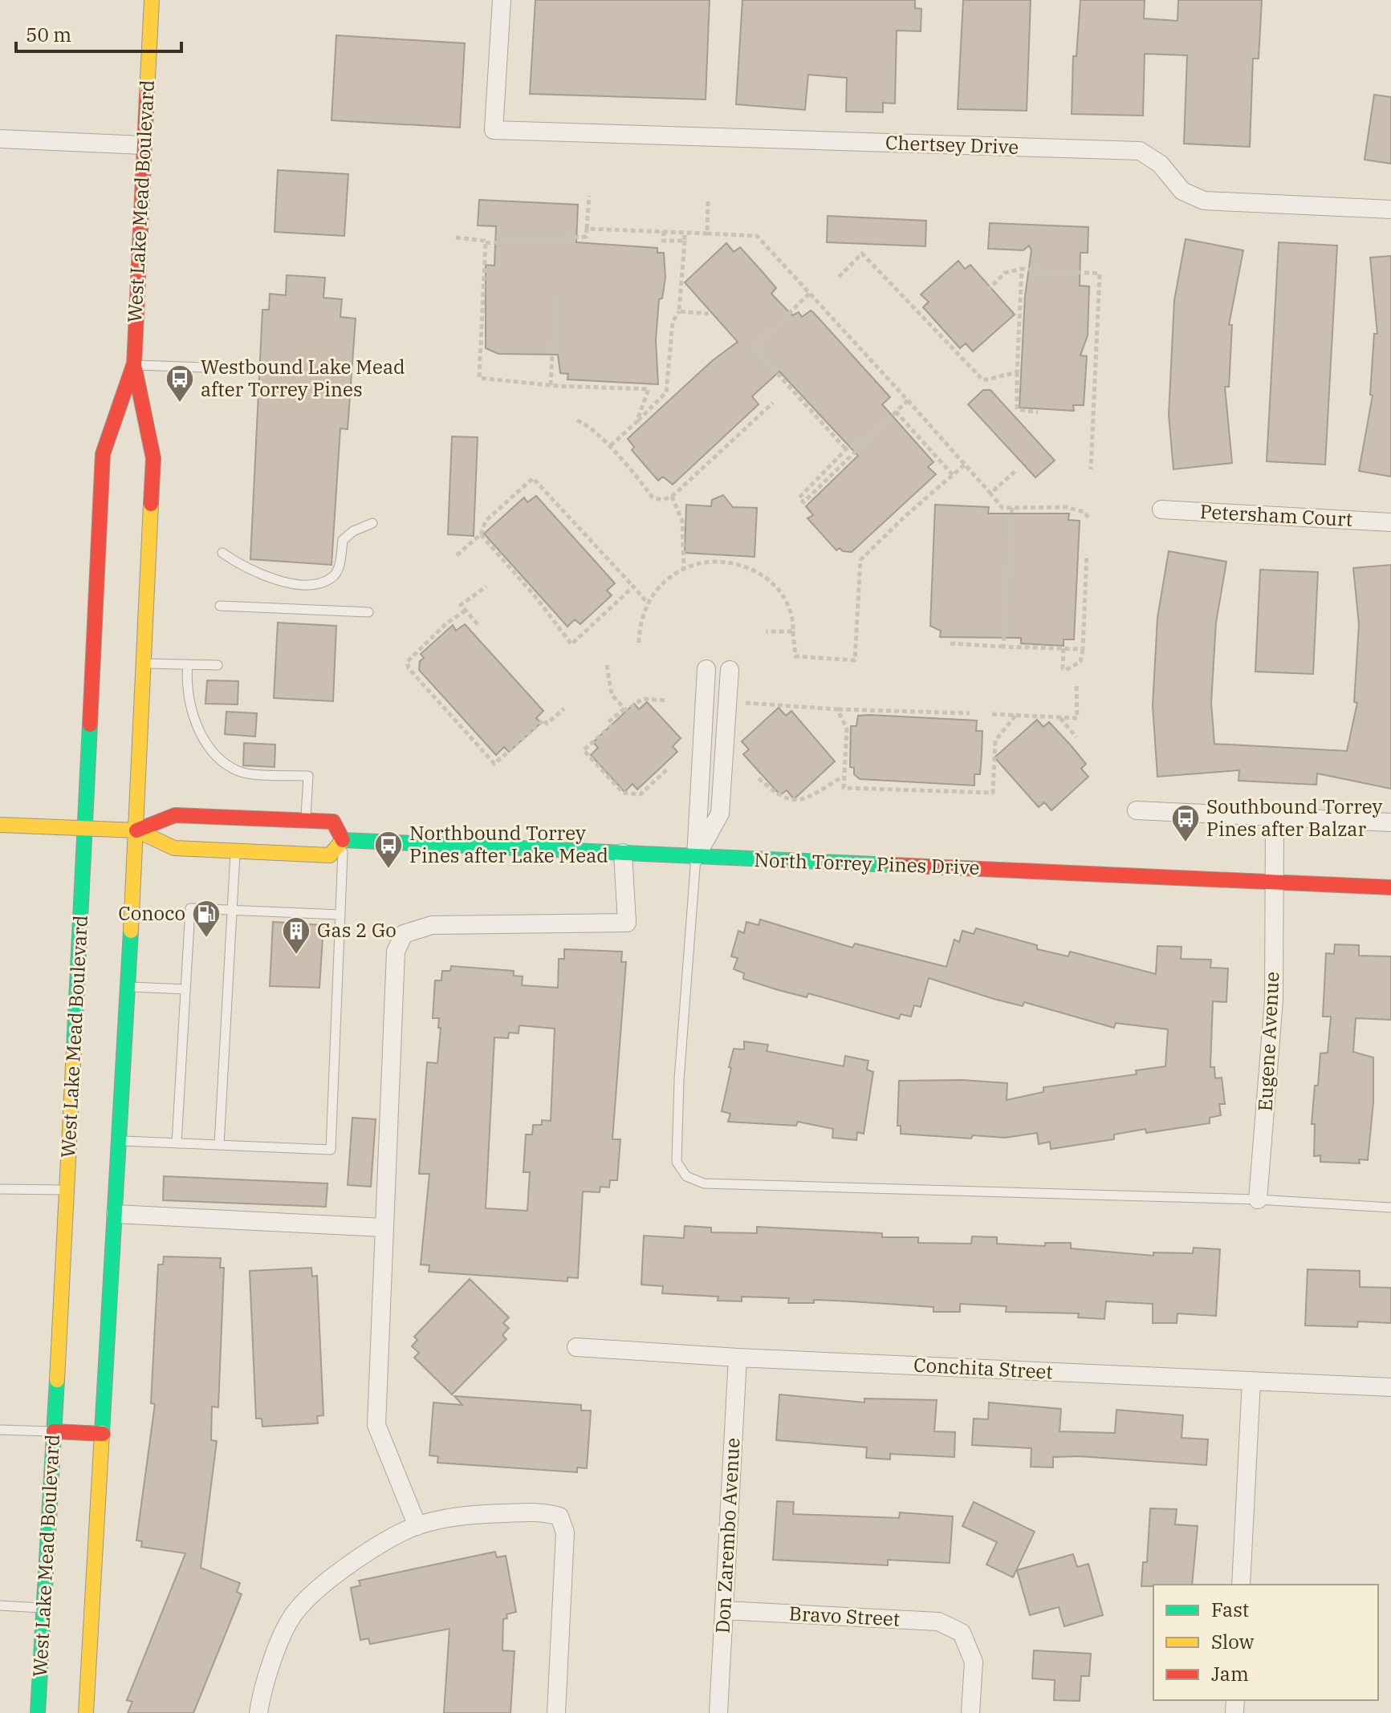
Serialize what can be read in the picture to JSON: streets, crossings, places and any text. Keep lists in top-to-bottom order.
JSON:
{
  "streets": {
    "main road": ["West Lake Mead Boulevard", "North Torrey Pines Drive"],
    "street": [
      "Chertsey Drive",
      "Petersham Court",
      "Eugene Avenue",
      "Conchita Street",
      "Don Zarembo Avenue",
      "Bravo Street"
    ]
  },
  "crossings": [
    ["North Torrey Pines Drive", "Eugene Avenue"],
    ["Conchita Street", "Don Zarembo Avenue"],
    ["Don Zarembo Avenue", "Bravo Street"]
  ],
  "places": {
    "bus stop": ["Westbound Lake Mead after Torrey Pines", "Southbound Torrey Pines after Balzar", "Northbound Torrey Pines after Lake Mead"],
    "fuel station": ["Conoco"],
    "building": ["Gas 2 Go"]
  },
  "legend": ["Fast", "Slow", "Jam"],
  "scale_bar": "50 m"
}
